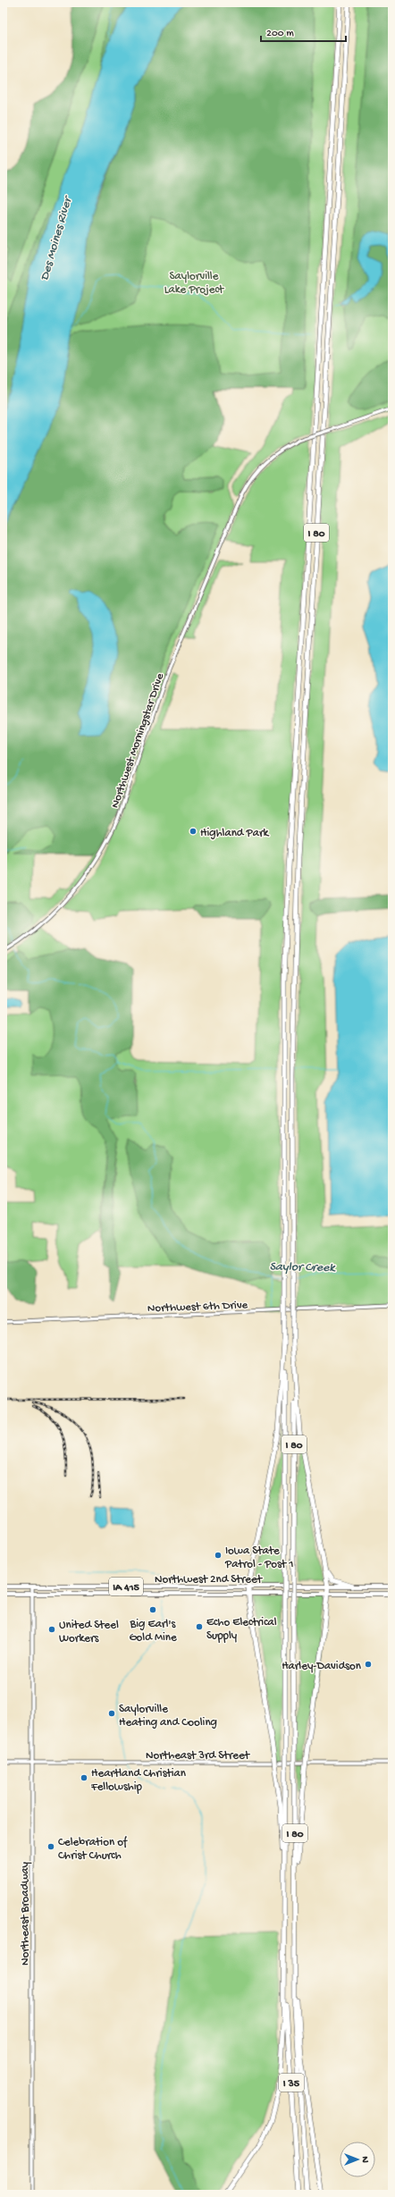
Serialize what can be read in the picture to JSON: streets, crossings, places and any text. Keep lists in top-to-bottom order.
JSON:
{
  "streets": {
    "highway": ["I 80", "I 35"],
    "main road": [
      "Northwest Morningstar Drive",
      "Northwest 6th Drive",
      "Northwest 2nd Street",
      "IA 415",
      "Northeast 3rd Street",
      "Northeast Broadway"
    ]
  },
  "crossings": [
    ["I 80", "I 35"],
    ["Northwest 2nd Street", "Northeast Broadway"],
    ["Northeast 3rd Street", "Northeast Broadway"]
  ],
  "water": ["Des Moines River", "Saylor Creek"],
  "parks": ["Saylorville Lake Project"],
  "places": [
    "Highland Park",
    "Iowa State Patrol - Post 1",
    "Big Earl's Gold Mine",
    "Echo Electrical Supply",
    "United Steel Workers",
    "Harley-Davidson",
    "Saylorville Heating and Cooling",
    "Heartland Christian Fellowship",
    "Celebration of Christ Church"
  ],
  "scale_bar": "200 m",
  "north": "right"
}
